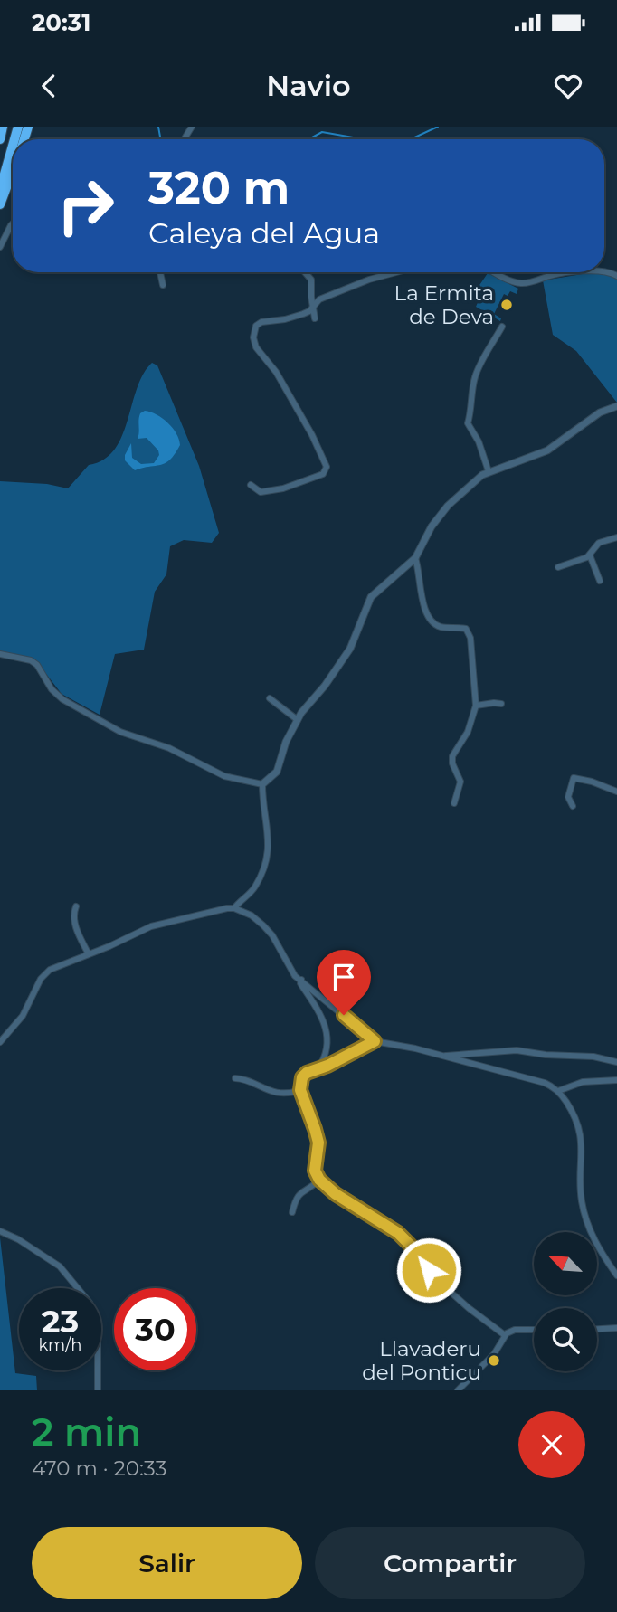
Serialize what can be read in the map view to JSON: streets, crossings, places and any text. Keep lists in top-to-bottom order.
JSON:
{
  "places": ["La Ermita de Deva", "Llavaderu del Ponticu"],
  "north": "top left",
  "page": {
    "status": "20:31",
    "header": "Navio",
    "turn": ["320 m", "Caleya del Agua"],
    "speed": "23 km/h",
    "limit": "30",
    "heading": ["2 min", "470 m · 20:33"],
    "buttons": ["Salir", "Compartir"]
  }
}
